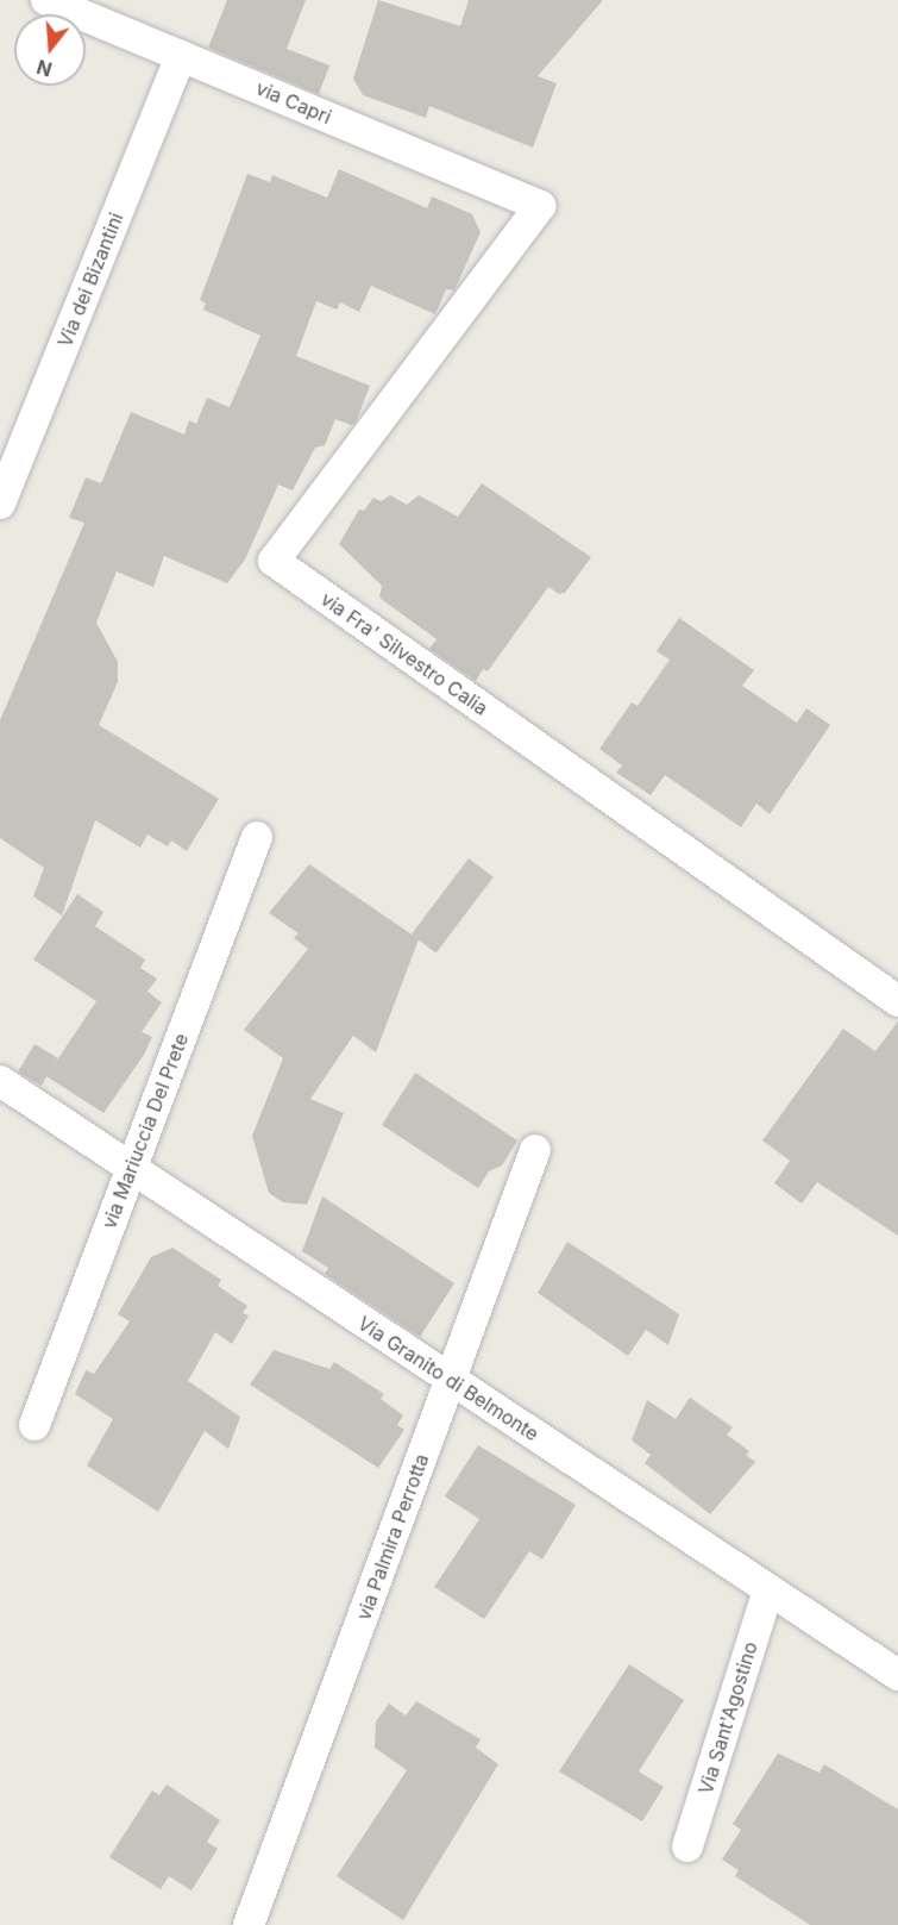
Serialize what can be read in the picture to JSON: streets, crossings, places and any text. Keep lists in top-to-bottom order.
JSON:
{
  "streets": {
    "street": [
      "via Capri",
      "Via dei Bizantini",
      "via Fra' Silvestro Calia",
      "via Mariuccia Del Prete",
      "Via Granito di Belmonte",
      "via Palmira Perrotta",
      "Via Sant'Agostino"
    ]
  },
  "crossings": [
    ["via Capri", "Via dei Bizantini"],
    ["via Capri", "via Fra' Silvestro Calia"],
    ["via Mariuccia Del Prete", "Via Granito di Belmonte"],
    ["Via Granito di Belmonte", "via Palmira Perrotta"],
    ["Via Granito di Belmonte", "Via Sant'Agostino"]
  ],
  "north": "bottom"
}
